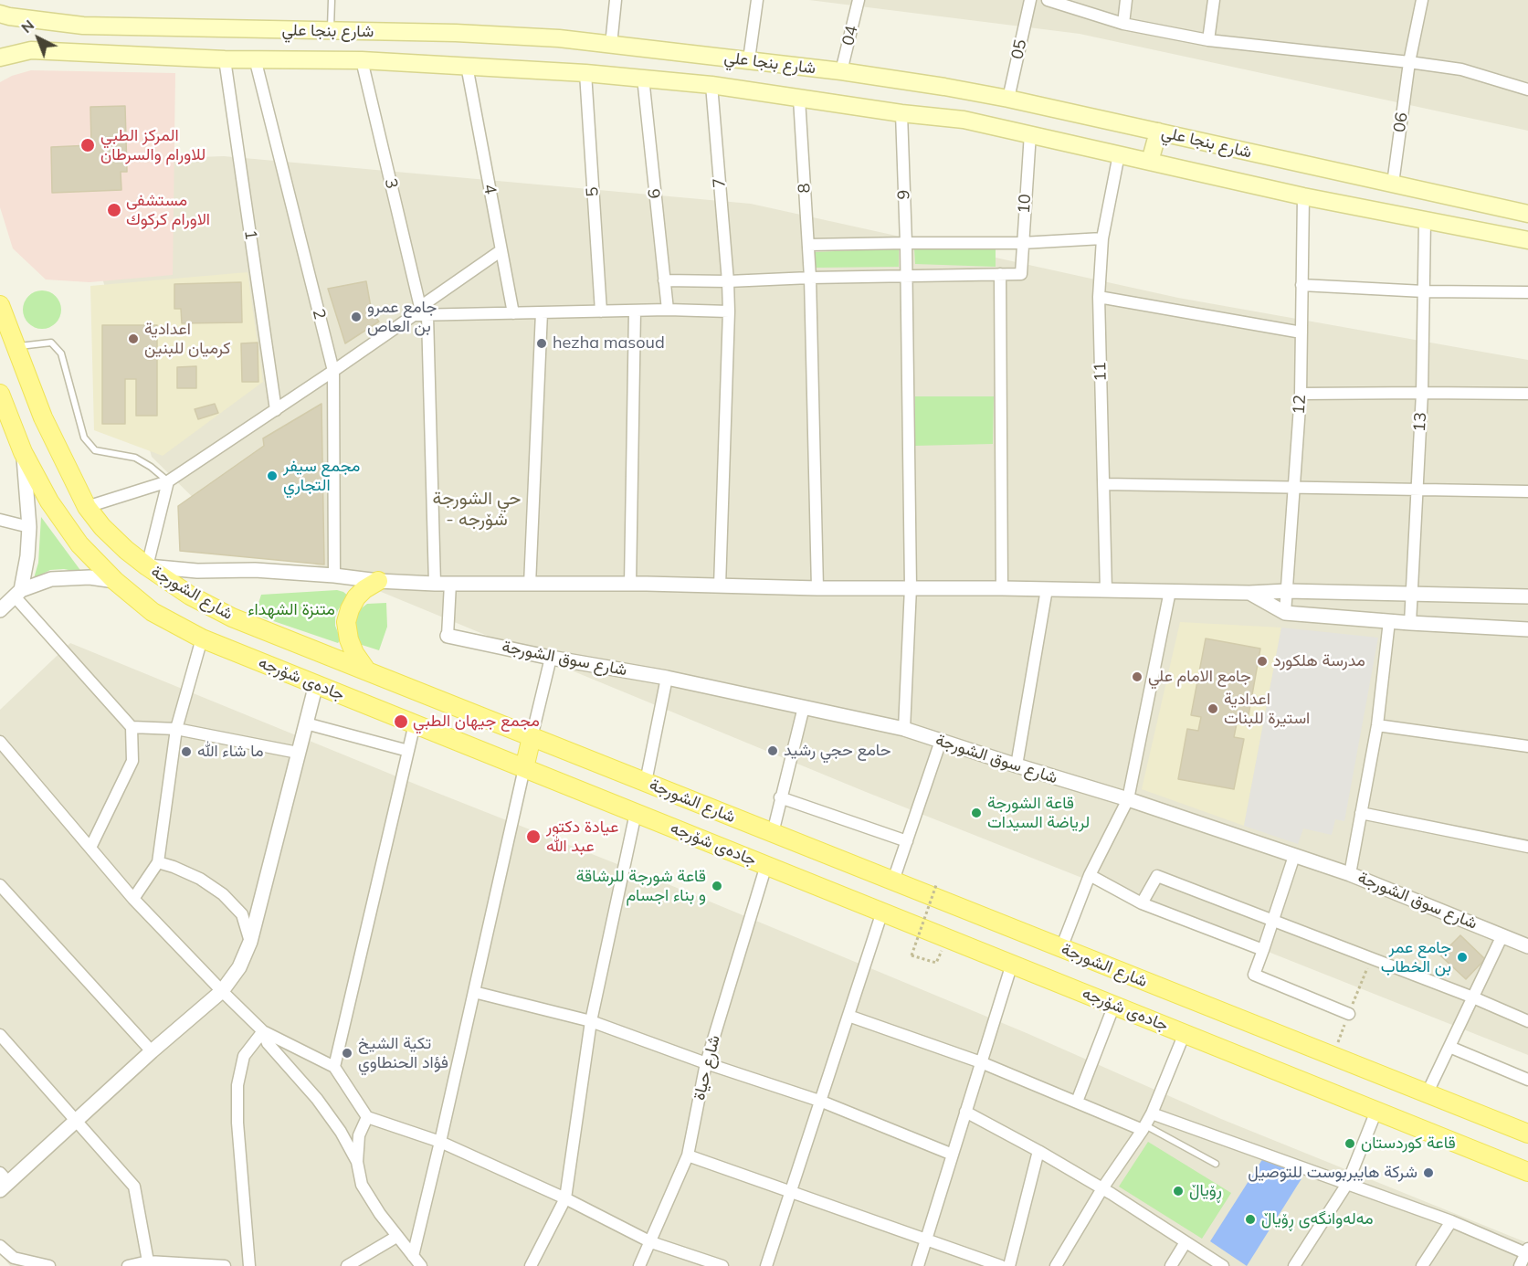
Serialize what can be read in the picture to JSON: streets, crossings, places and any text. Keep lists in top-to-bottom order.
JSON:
{
  "streets": {
    "main road": ["شارع بنجا علي", "شارع الشورجة", "جادەی شۆرجە"],
    "street": [
      "04",
      "05",
      "06",
      "7",
      "3",
      "8",
      "4",
      "5",
      "6",
      "9",
      "10",
      "1",
      "2",
      "11",
      "12",
      "13",
      "شارع سوق الشورجة",
      "شارع حياة"
    ]
  },
  "crossings": [
    ["شارع بنجا علي", "04"],
    ["شارع بنجا علي", "05"],
    ["شارع بنجا علي", "06"],
    ["شارع بنجا علي", "7"],
    ["شارع بنجا علي", "3"],
    ["شارع بنجا علي", "8"],
    ["شارع بنجا علي", "4"],
    ["شارع بنجا علي", "5"],
    ["شارع بنجا علي", "6"],
    ["شارع بنجا علي", "9"],
    ["شارع بنجا علي", "10"],
    ["شارع بنجا علي", "1"],
    ["شارع بنجا علي", "2"],
    ["شارع بنجا علي", "11"],
    ["شارع بنجا علي", "12"],
    ["شارع بنجا علي", "13"],
    ["9", "شارع سوق الشورجة"],
    ["جادەی شۆرجە", "شارع حياة"]
  ],
  "districts": ["حي الشورجة - شۆرجە"],
  "parks": ["متنزة الشهداء"],
  "places": [
    "المركز الطبي للاورام والسرطان",
    "مستشفى الاورام كركوك",
    "جامع عمرو بن العاص",
    "اعدادية كرميان للبنين",
    "hezha masoud",
    "مجمع سيفر التجاري",
    "مدرسة هلكورد",
    "جامع الامام علي",
    "اعدادية استيرة للبنات",
    "مجمع جيهان الطبي",
    "حامع حجي رشيد",
    "ما شاء الله",
    "قاعة الشورجة لرياضة السيدات",
    "عيادة دكتور عبد الله",
    "قاعة شورجة للرشاقة و بناء اجسام",
    "جامع عمر بن الخطاب",
    "تكية الشيخ فؤاد الحنطاوي",
    "قاعة كوردستان",
    "شركة هايبربوست للتوصيل",
    "ڕۆیاڵ",
    "مەلەوانگەی ڕۆیاڵ"
  ],
  "north": "top left"
}
